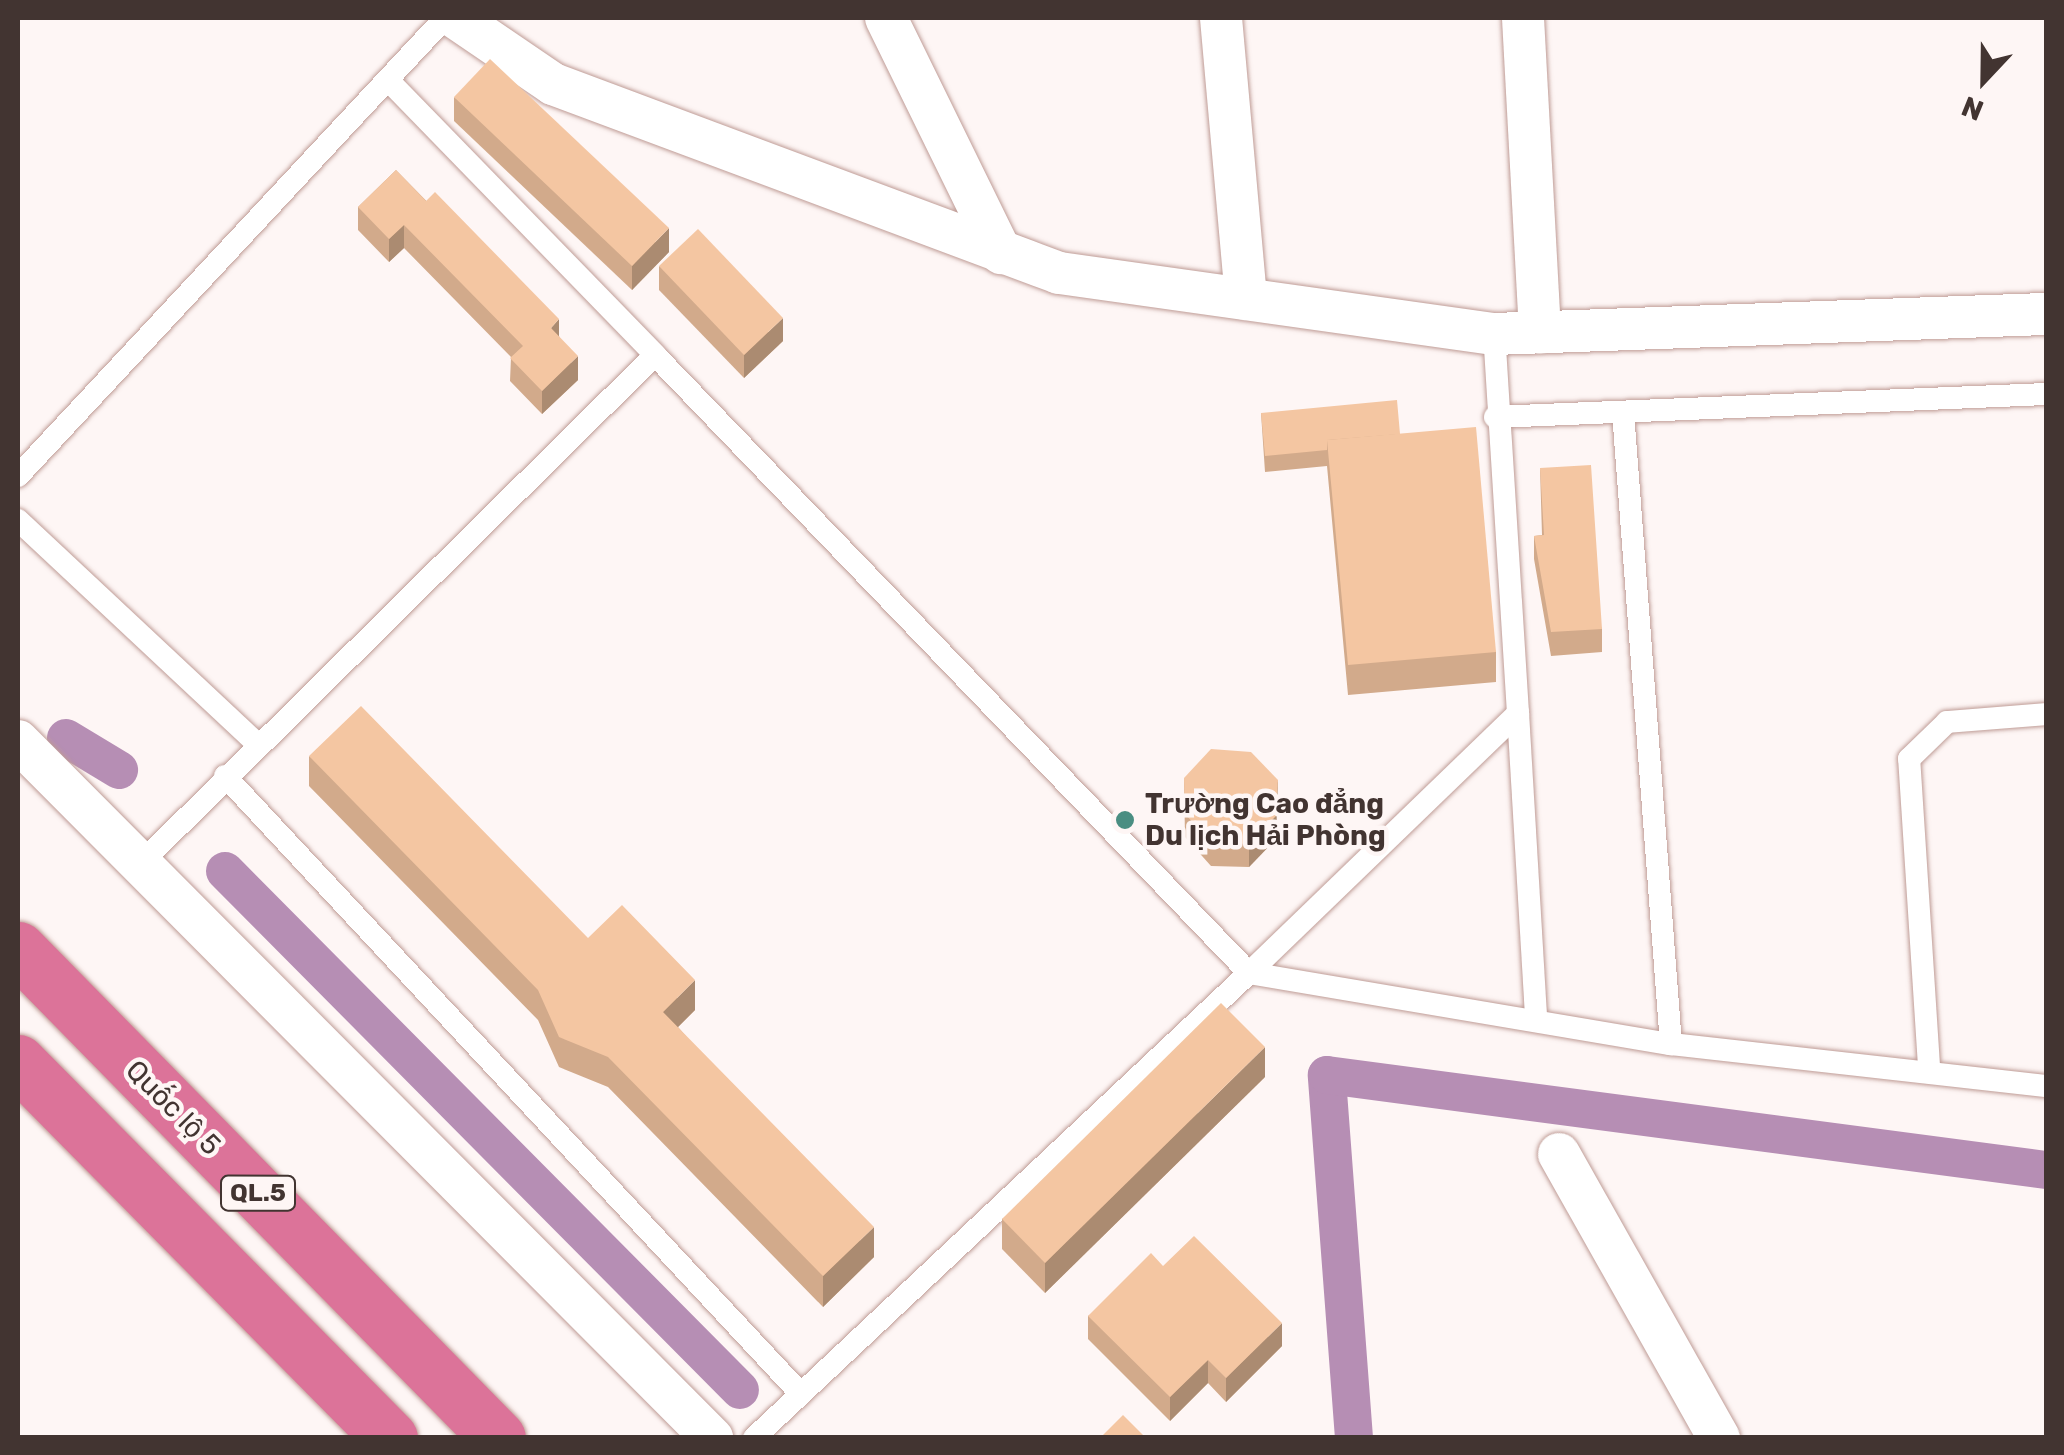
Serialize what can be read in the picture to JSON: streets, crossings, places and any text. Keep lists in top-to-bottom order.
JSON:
{
  "streets": {
    "highway": ["Quốc lộ 5", "QL.5"]
  },
  "places": ["Trường Cao đẳng Du lịch Hải Phòng"],
  "north": "bottom"
}
